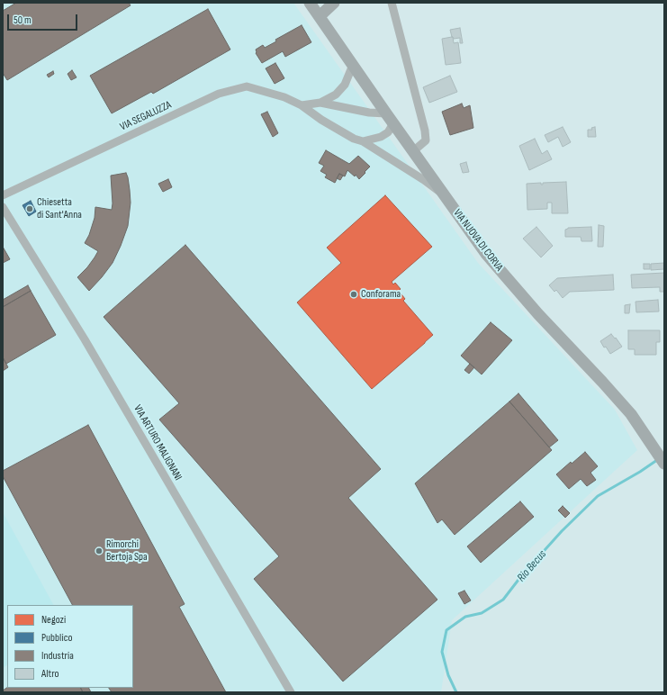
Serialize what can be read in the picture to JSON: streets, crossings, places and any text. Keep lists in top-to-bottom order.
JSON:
{
  "streets": {
    "main road": ["VIA NUOVA DI CORVA"],
    "street": ["VIA SEGALUZZA", "VIA ARTURO MALIGNANI"]
  },
  "crossings": [
    ["VIA SEGALUZZA", "VIA NUOVA DI CORVA"]
  ],
  "water": ["Rio Becus"],
  "places": ["Chiesetta di Sant'Anna", "Conforama", "Rimorchi Bertoja Spa"],
  "legend": [
    "Negozi",
    "Pubblico",
    "Industria",
    "Altro"
  ],
  "scale_bar": "50 m"
}
